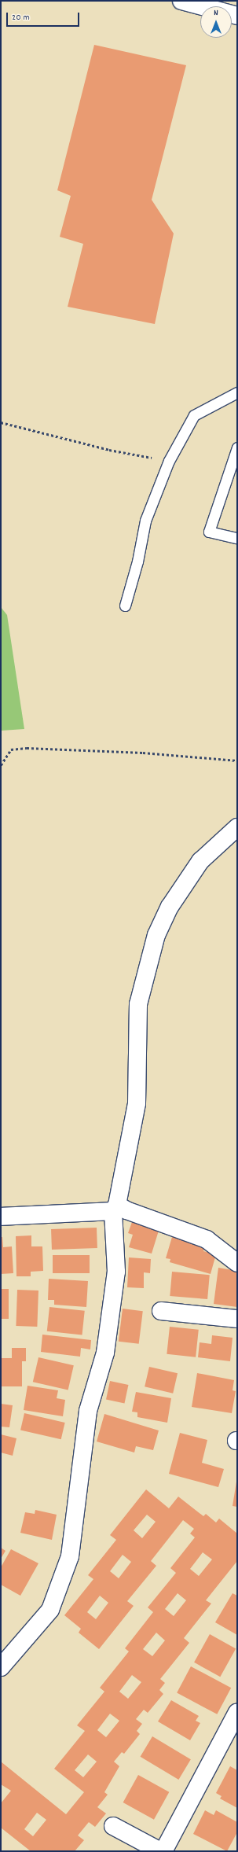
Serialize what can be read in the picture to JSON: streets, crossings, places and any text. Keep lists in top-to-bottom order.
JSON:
{
  "scale_bar": "20 m",
  "north": "top"
}
